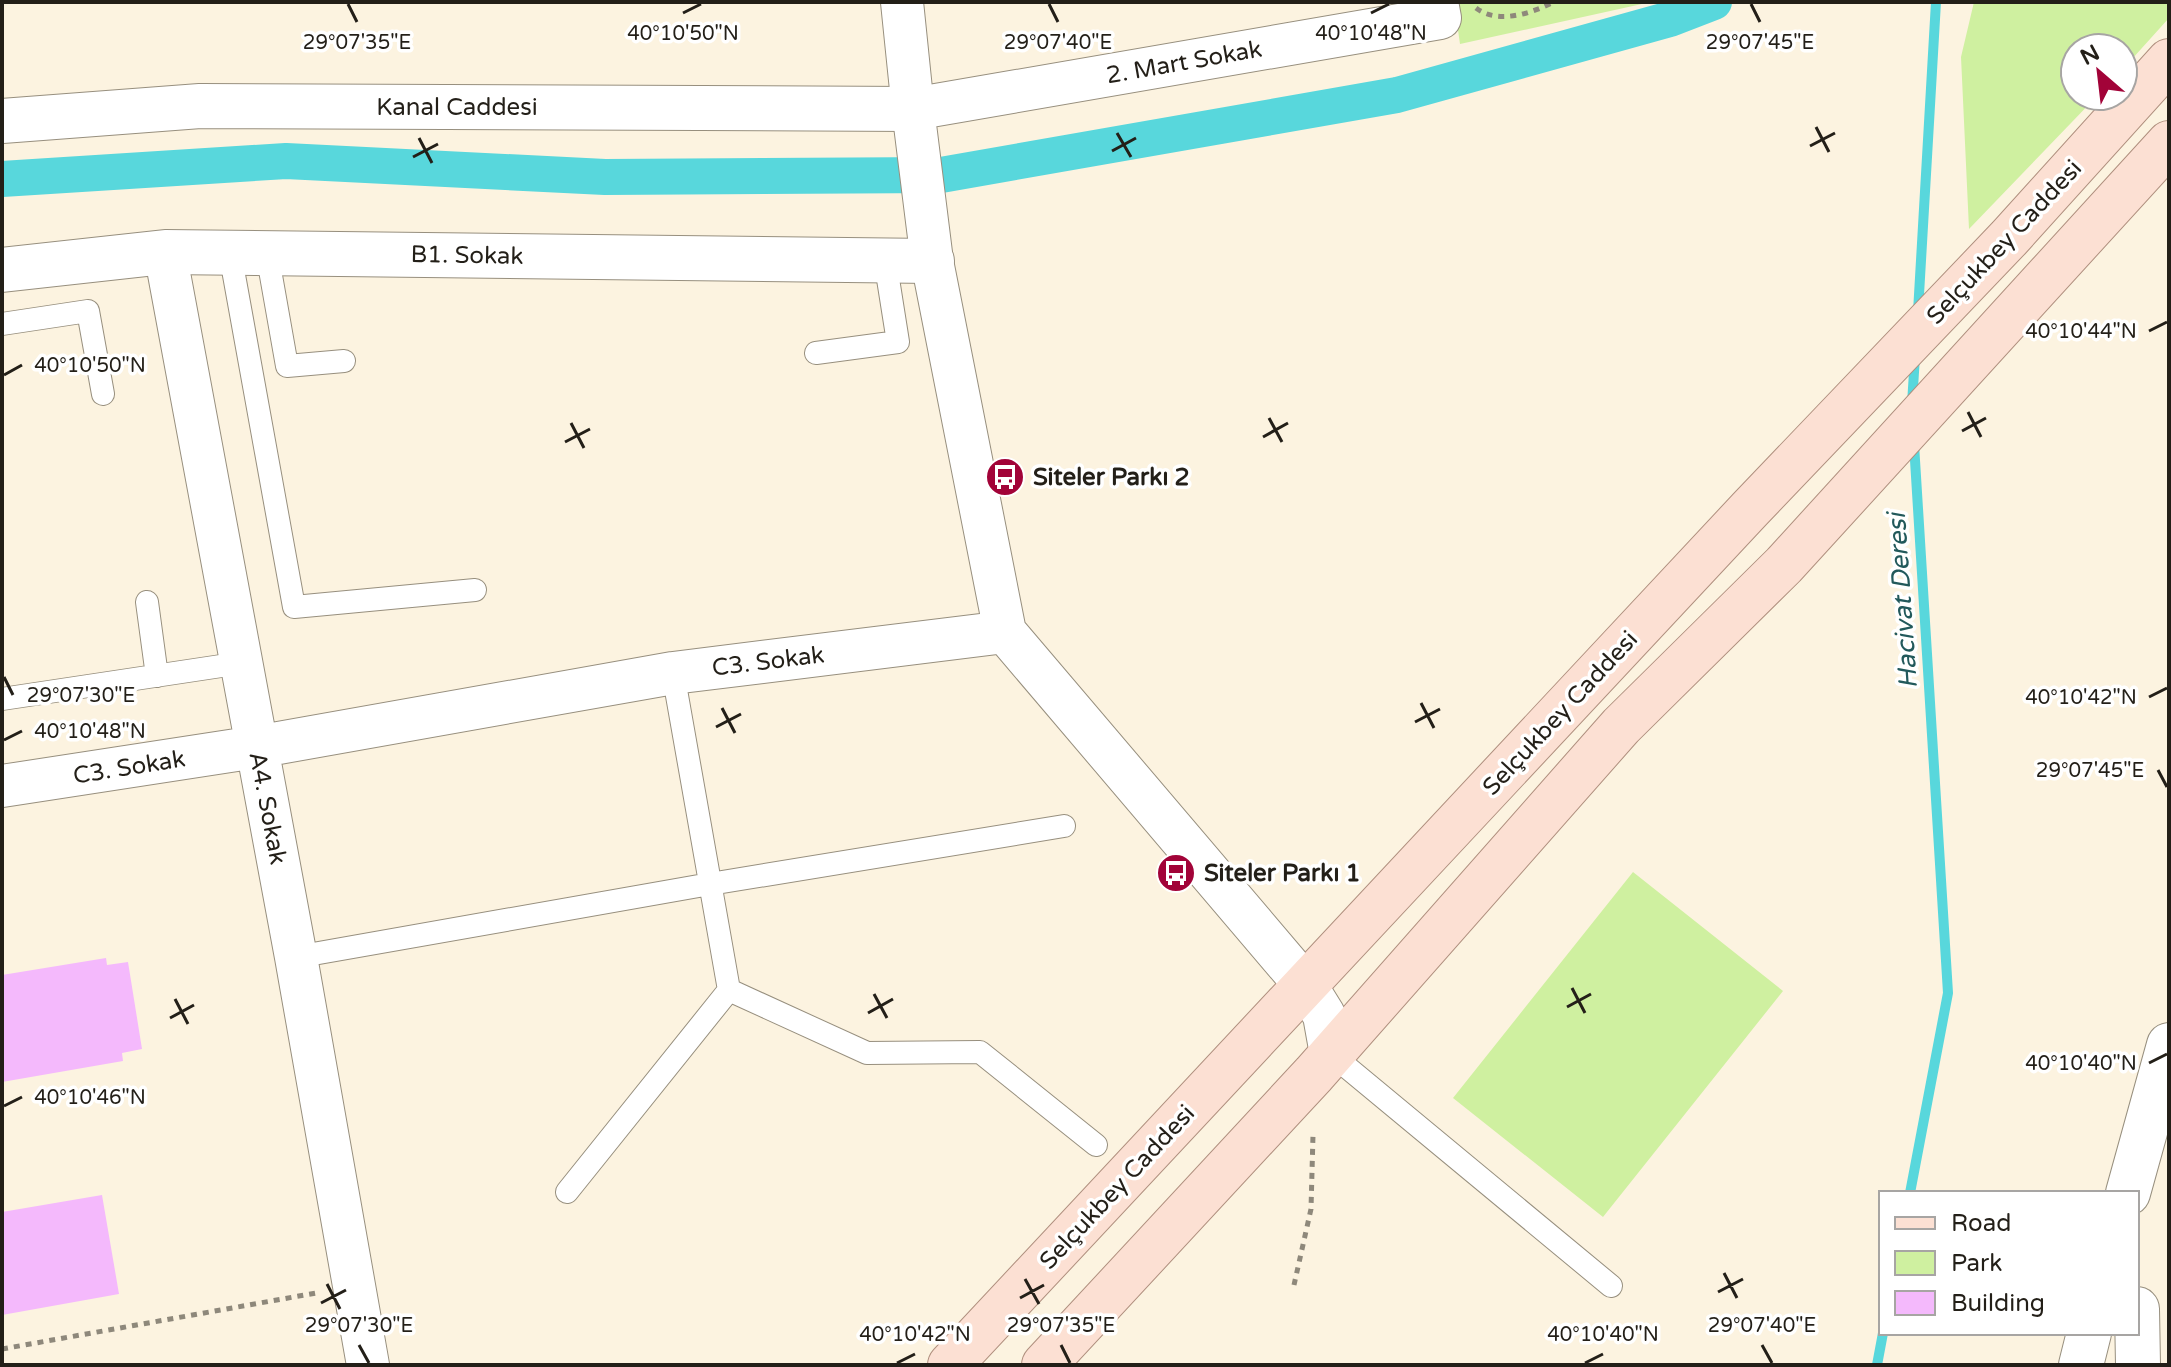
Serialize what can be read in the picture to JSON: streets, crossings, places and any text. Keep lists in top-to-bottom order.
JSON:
{
  "streets": {
    "main road": ["Selçukbey Caddesi"],
    "street": [
      "2. Mart Sokak",
      "Kanal Caddesi",
      "B1. Sokak",
      "C3. Sokak",
      "A4. Sokak"
    ]
  },
  "crossings": [
    ["2. Mart Sokak", "Kanal Caddesi"],
    ["B1. Sokak", "A4. Sokak"],
    ["C3. Sokak", "A4. Sokak"]
  ],
  "water": ["Hacivat Deresi"],
  "places": {
    "bus stop": ["Siteler Parkı 2", "Siteler Parkı 1"]
  },
  "legend": ["Road", "Park", "Building"],
  "north": "top left",
  "coordinates": [
    "40°10'50\"N",
    "40°10'48\"N",
    "29°07'35\"E",
    "29°07'40\"E",
    "29°07'45\"E",
    "40°10'44\"N",
    "29°07'30\"E",
    "40°10'42\"N",
    "40°10'40\"N",
    "40°10'46\"N"
  ]
}
